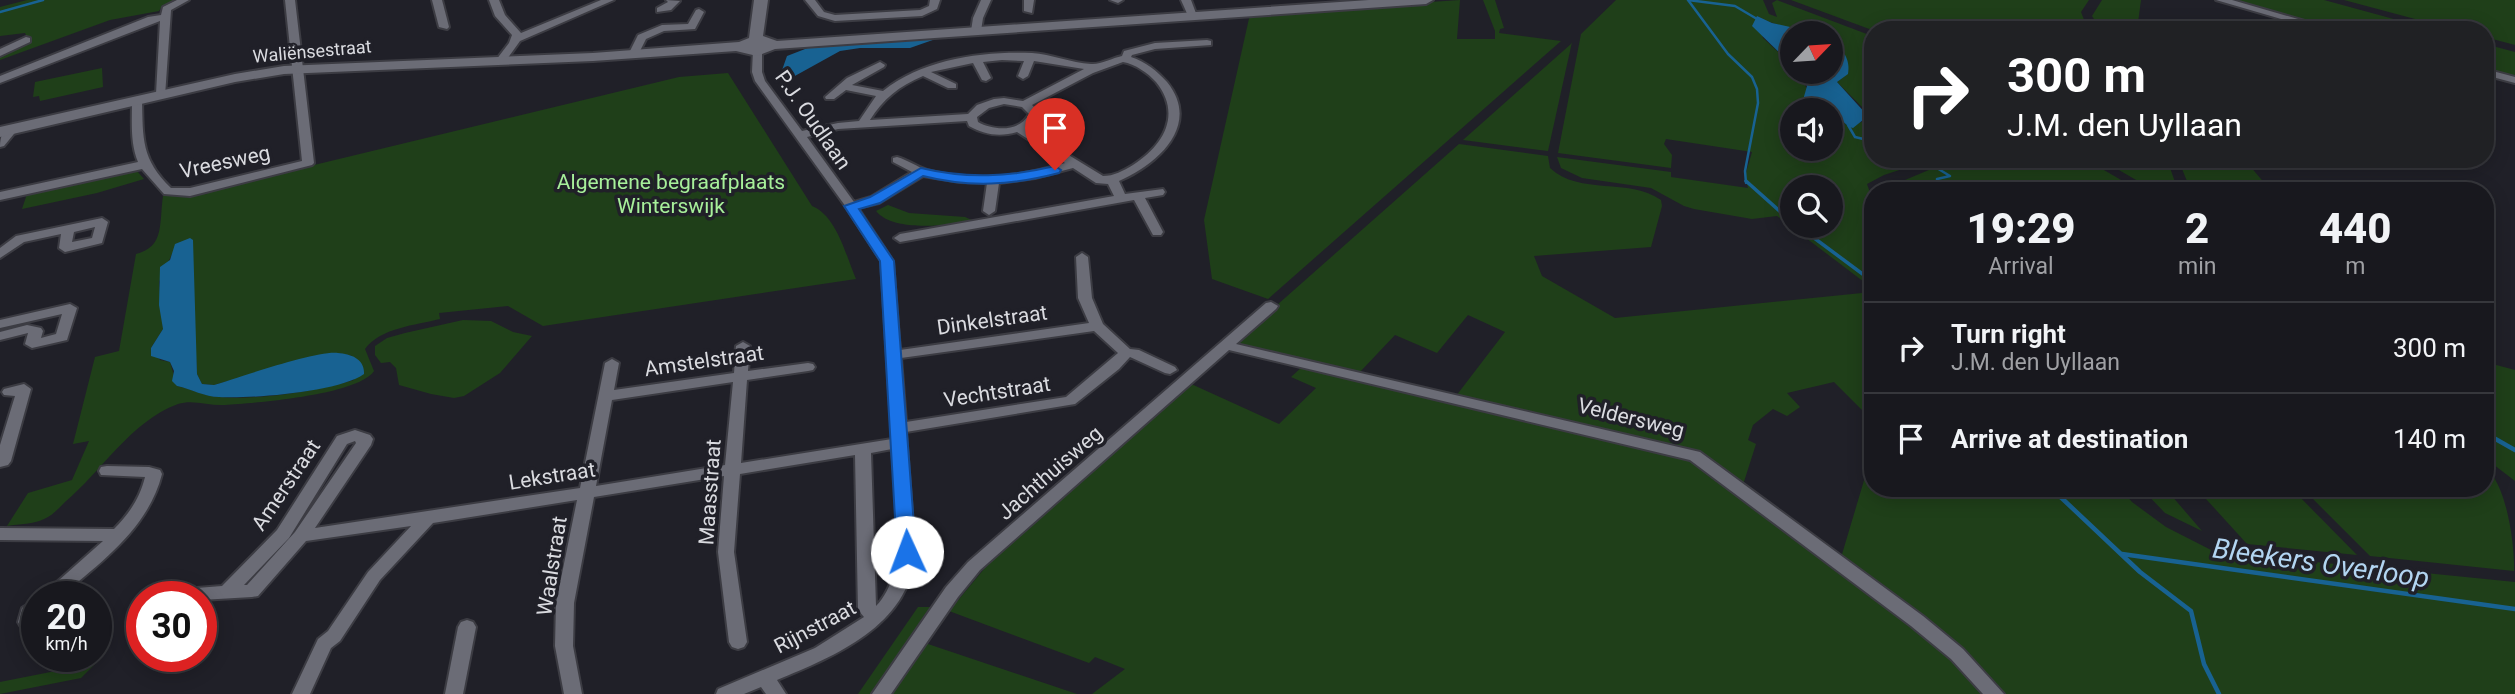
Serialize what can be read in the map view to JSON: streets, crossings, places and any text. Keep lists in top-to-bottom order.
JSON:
{
  "streets": {
    "street": [
      "Waliënsestraat",
      "P.J. Oudlaan",
      "Vreesweg",
      "Dinkelstraat",
      "Amstelstraat",
      "Vechtstraat",
      "Veldersweg",
      "Jachthuisweg",
      "Lekstraat",
      "Amerstraat",
      "Maasstraat",
      "Waalstraat",
      "Rijnstraat"
    ]
  },
  "crossings": [
    ["Waliënsestraat", "P.J. Oudlaan"],
    ["Waliënsestraat", "Vreesweg"],
    ["P.J. Oudlaan", "Rijnstraat"],
    ["Dinkelstraat", "Rijnstraat"],
    ["Amstelstraat", "Maasstraat"],
    ["Amstelstraat", "Waalstraat"],
    ["Vechtstraat", "Lekstraat"],
    ["Vechtstraat", "Rijnstraat"],
    ["Veldersweg", "Jachthuisweg"],
    ["Lekstraat", "Amerstraat"],
    ["Lekstraat", "Maasstraat"],
    ["Lekstraat", "Waalstraat"],
    ["Lekstraat", "Rijnstraat"]
  ],
  "water": ["Bleekers Overloop"],
  "parks": ["Algemene begraafplaats Winterswijk"],
  "north": "top right",
  "page": {
    "turn": ["300 m", "J.M. den Uyllaan"],
    "eta": [
      "19:29",
      "Arrival",
      "2",
      "min",
      "440",
      "m"
    ],
    "list": [
      {
        "name": "Turn right",
        "note": "J.M. den Uyllaan",
        "value": "300 m"
      },
      {
        "name": "Arrive at destination",
        "value": "140 m"
      }
    ],
    "speed": "20 km/h",
    "limit": "30"
  }
}
